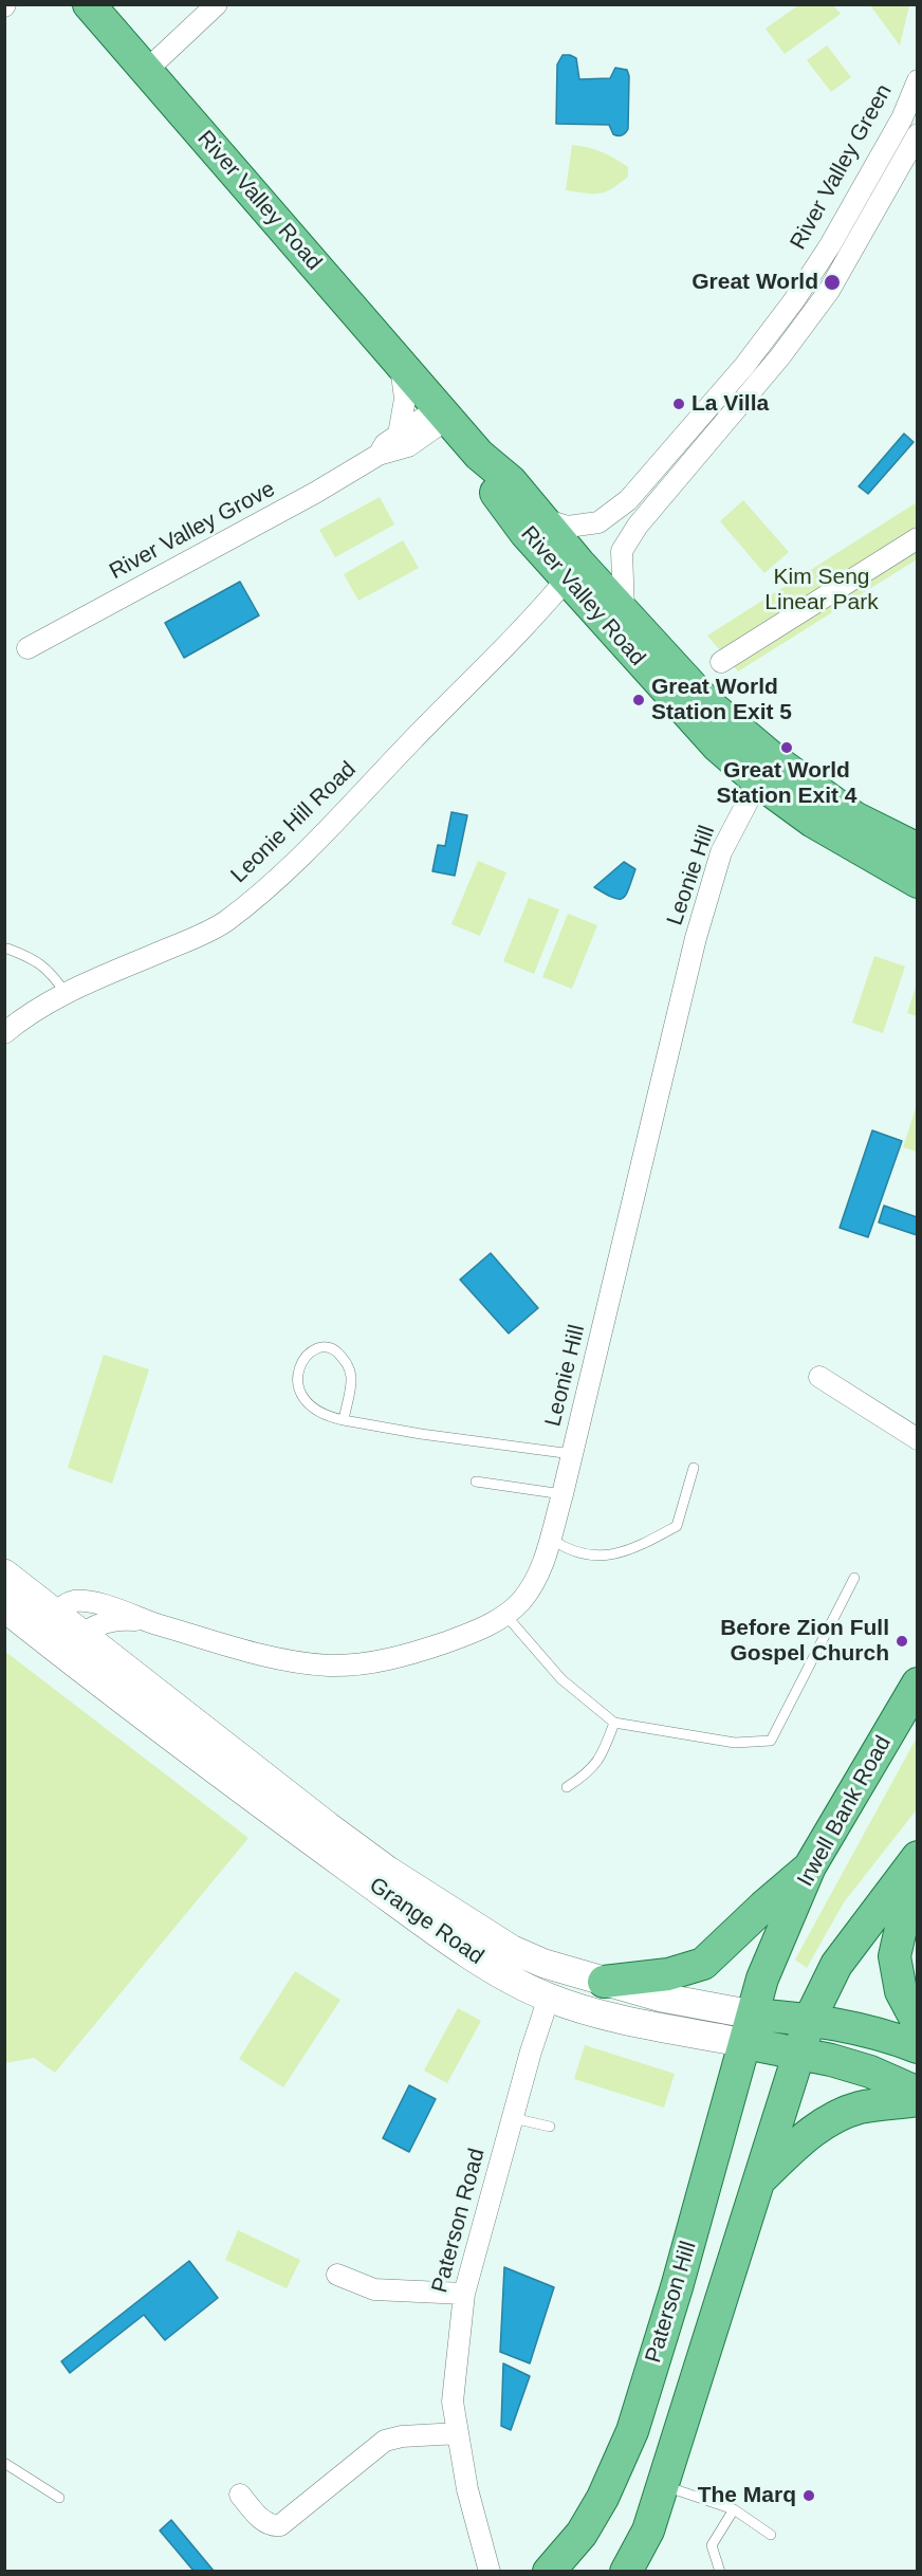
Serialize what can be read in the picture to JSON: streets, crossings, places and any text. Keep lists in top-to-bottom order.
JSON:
{
  "streets": {
    "main road": [
      "River Valley Road",
      "Irwell Bank Road",
      "Grange Road",
      "Paterson Hill"
    ],
    "street": [
      "River Valley Green",
      "River Valley Grove",
      "Leonie Hill Road",
      "Leonie Hill",
      "Paterson Road"
    ]
  },
  "crossings": [
    ["River Valley Green", "River Valley Road"],
    ["River Valley Road", "River Valley Grove"],
    ["River Valley Road", "Leonie Hill Road"],
    ["River Valley Road", "Leonie Hill"],
    ["Leonie Hill", "Grange Road"],
    ["Irwell Bank Road", "Grange Road"],
    ["Irwell Bank Road", "Paterson Hill"],
    ["Grange Road", "Paterson Road"],
    ["Grange Road", "Paterson Hill"]
  ],
  "parks": ["Kim Seng Linear Park"],
  "places": [
    "Great World",
    "La Villa",
    "Great World Station Exit 5",
    "Great World Station Exit 4",
    "Before Zion Full Gospel Church",
    "The Marq"
  ]
}
